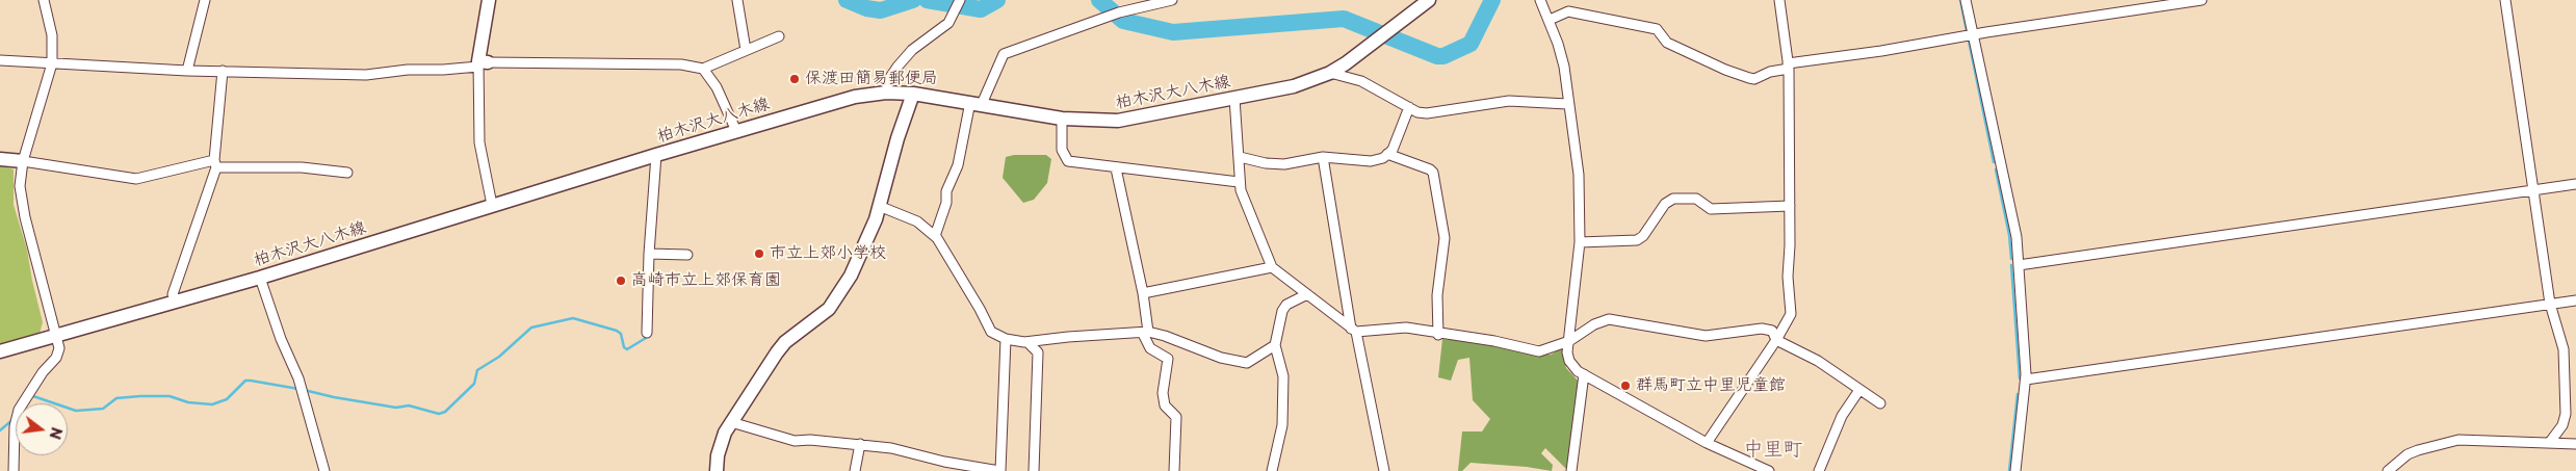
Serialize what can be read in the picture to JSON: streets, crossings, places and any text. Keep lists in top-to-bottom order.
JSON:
{
  "streets": {
    "main road": ["柏木沢大八木線"]
  },
  "districts": ["中里町"],
  "places": [
    "保渡田簡易郵便局",
    "市立上郊小学校",
    "高崎市立上郊保育園",
    "群馬町立中里児童館"
  ],
  "north": "right"
}
